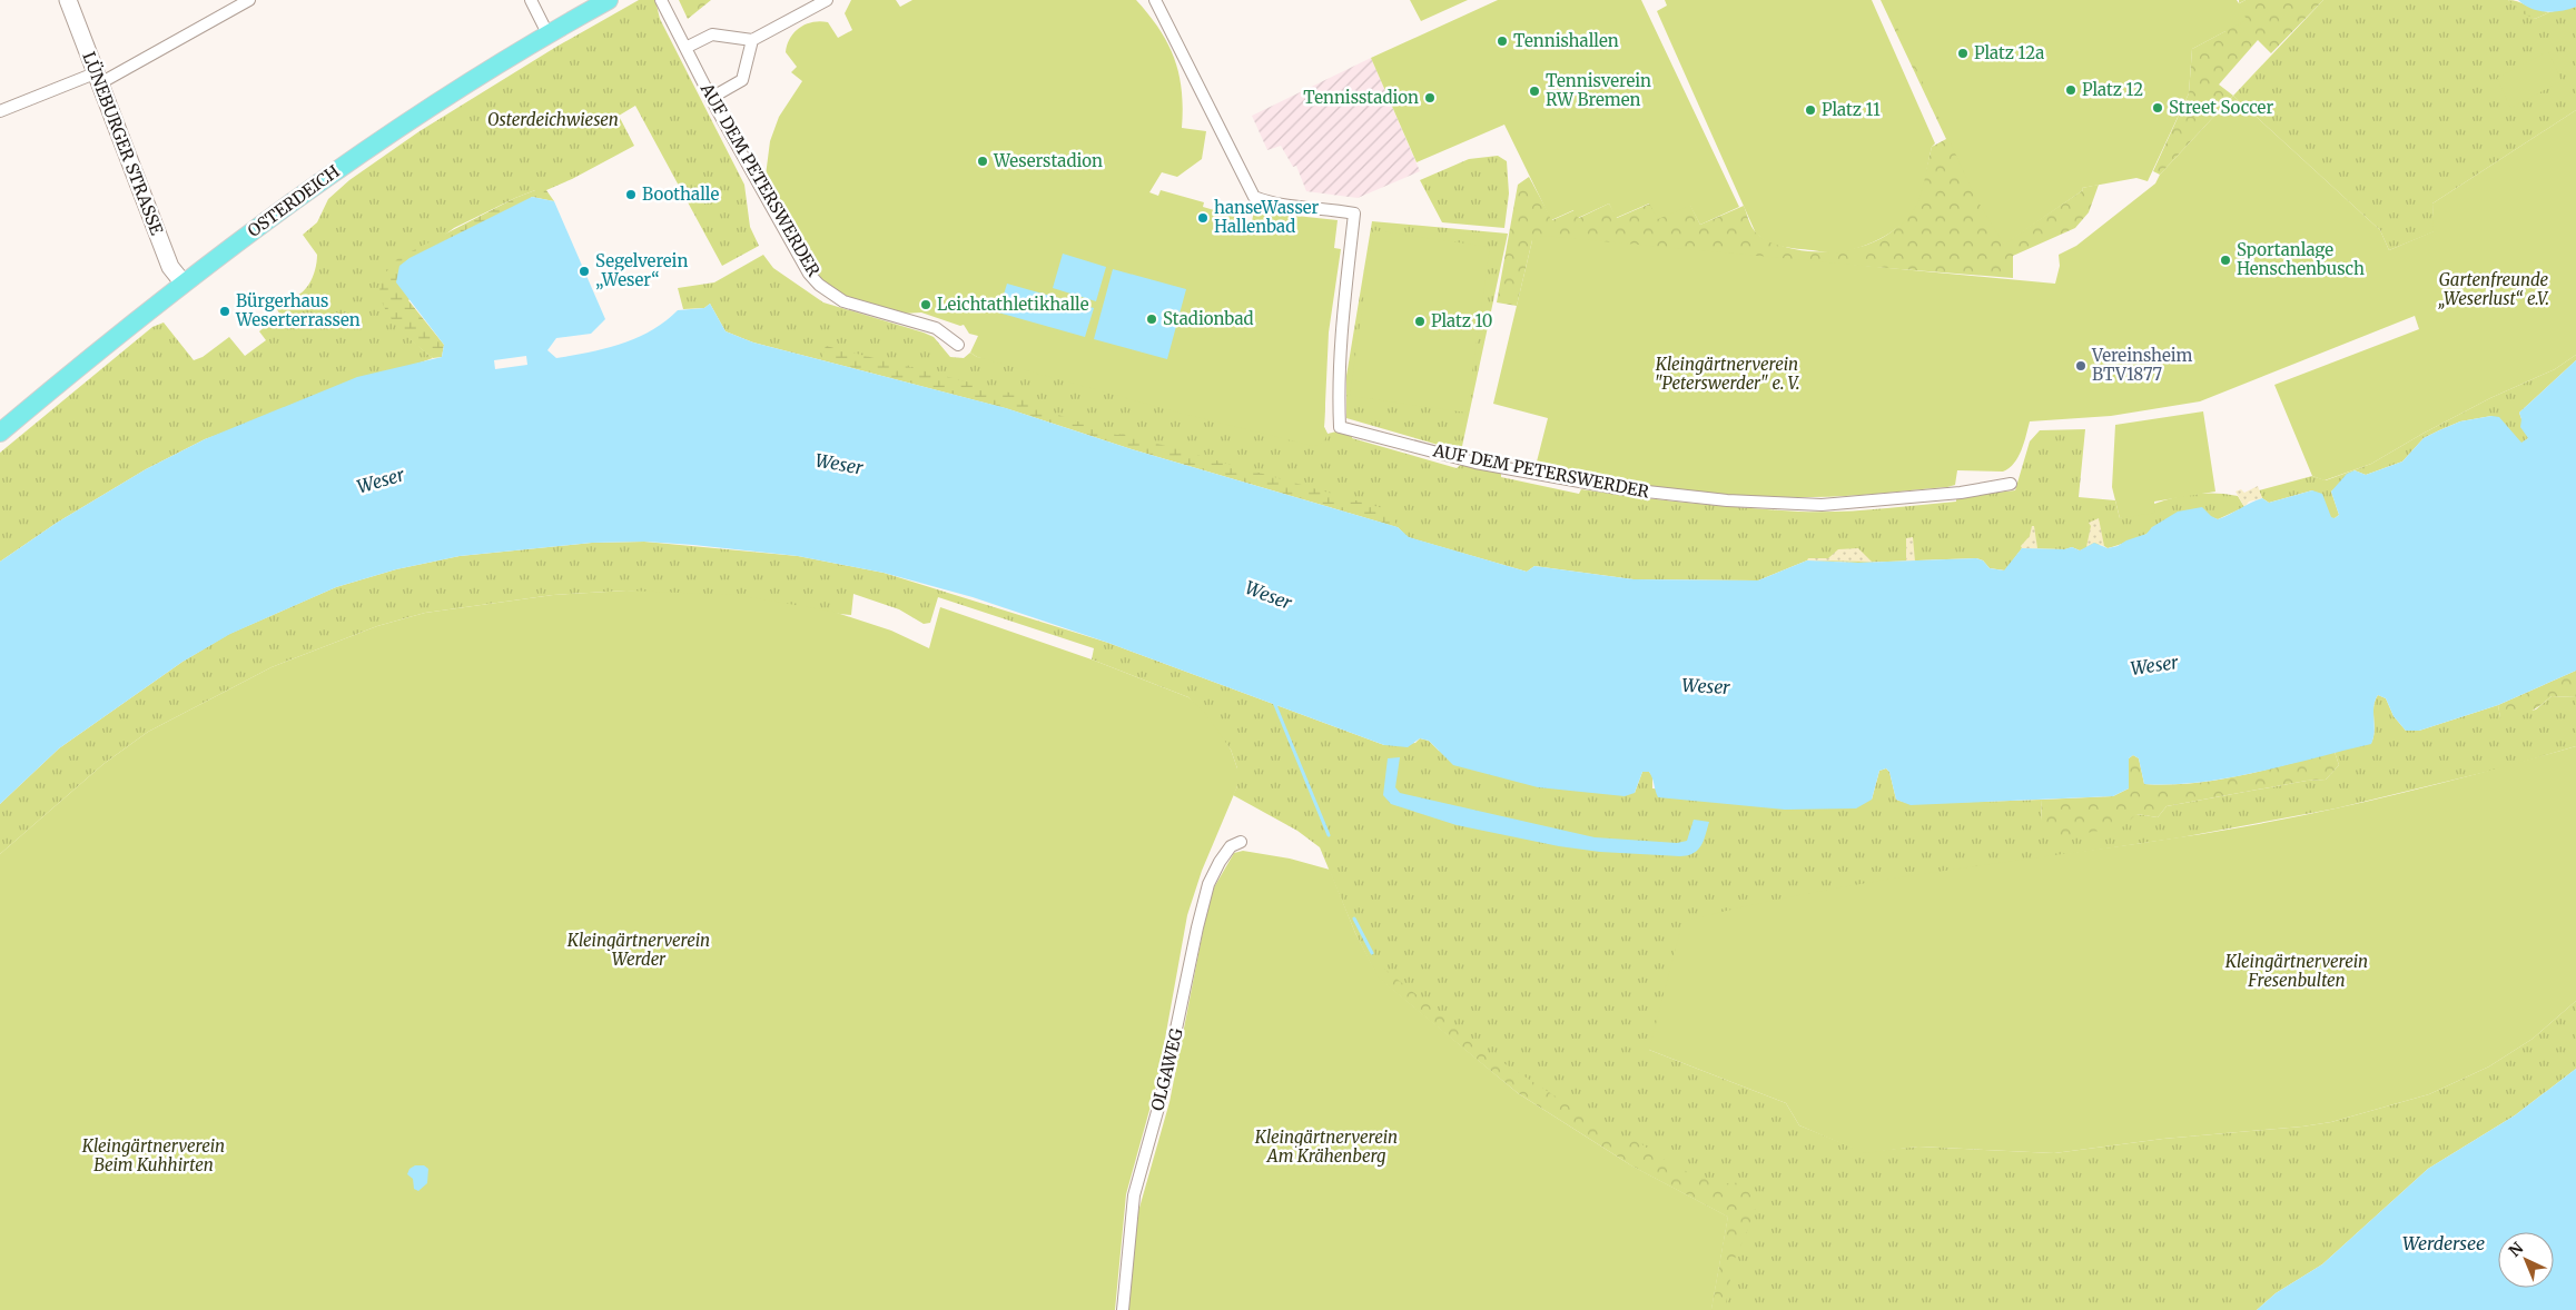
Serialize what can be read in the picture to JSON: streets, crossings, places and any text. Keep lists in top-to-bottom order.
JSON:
{
  "streets": {
    "main road": ["OSTERDEICH"],
    "street": ["LÜNEBURGER STRASSE", "AUF DEM PETERSWERDER", "OLGAWEG"]
  },
  "crossings": [
    ["LÜNEBURGER STRASSE", "OSTERDEICH"]
  ],
  "water": ["Weser", "Werdersee"],
  "parks": [
    "Osterdeichwiesen",
    "Gartenfreunde „Weserlust“ e.V.",
    "Kleingärtnerverein \"Peterswerder\" e. V.",
    "Kleingärtnerverein Werder",
    "Kleingärtnerverein Fresenbulten",
    "Kleingärtnerverein Am Krähenberg",
    "Kleingärtnerverein Beim Kuhhirten"
  ],
  "places": [
    "Tennishallen",
    "Platz 12a",
    "Platz 12",
    "Tennisverein RW Bremen",
    "Tennisstadion",
    "Street Soccer",
    "Platz 11",
    "Weserstadion",
    "Boothalle",
    "hanseWasser Hallenbad",
    "Sportanlage Henschenbusch",
    "Segelverein „Weser“",
    "Leichtathletikhalle",
    "Bürgerhaus Weserterrassen",
    "Stadionbad",
    "Platz 10",
    "Vereinsheim BTV1877"
  ],
  "north": "top left"
}
